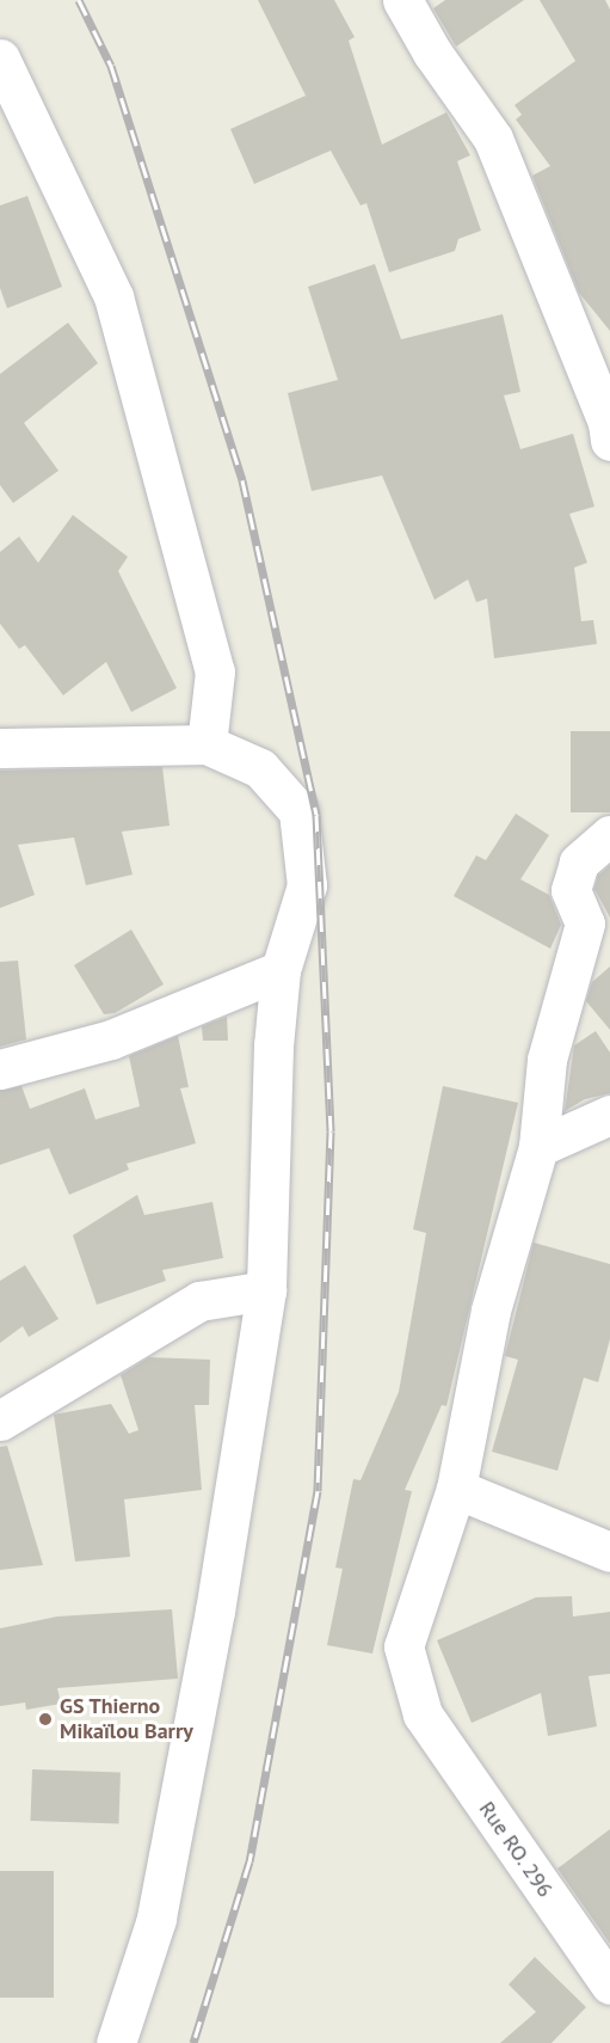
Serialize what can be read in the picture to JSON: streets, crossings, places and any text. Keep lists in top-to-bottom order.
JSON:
{
  "streets": {
    "street": ["Rue RO. 296"]
  },
  "places": ["GS Thierno Mikaïlou Barry"]
}
